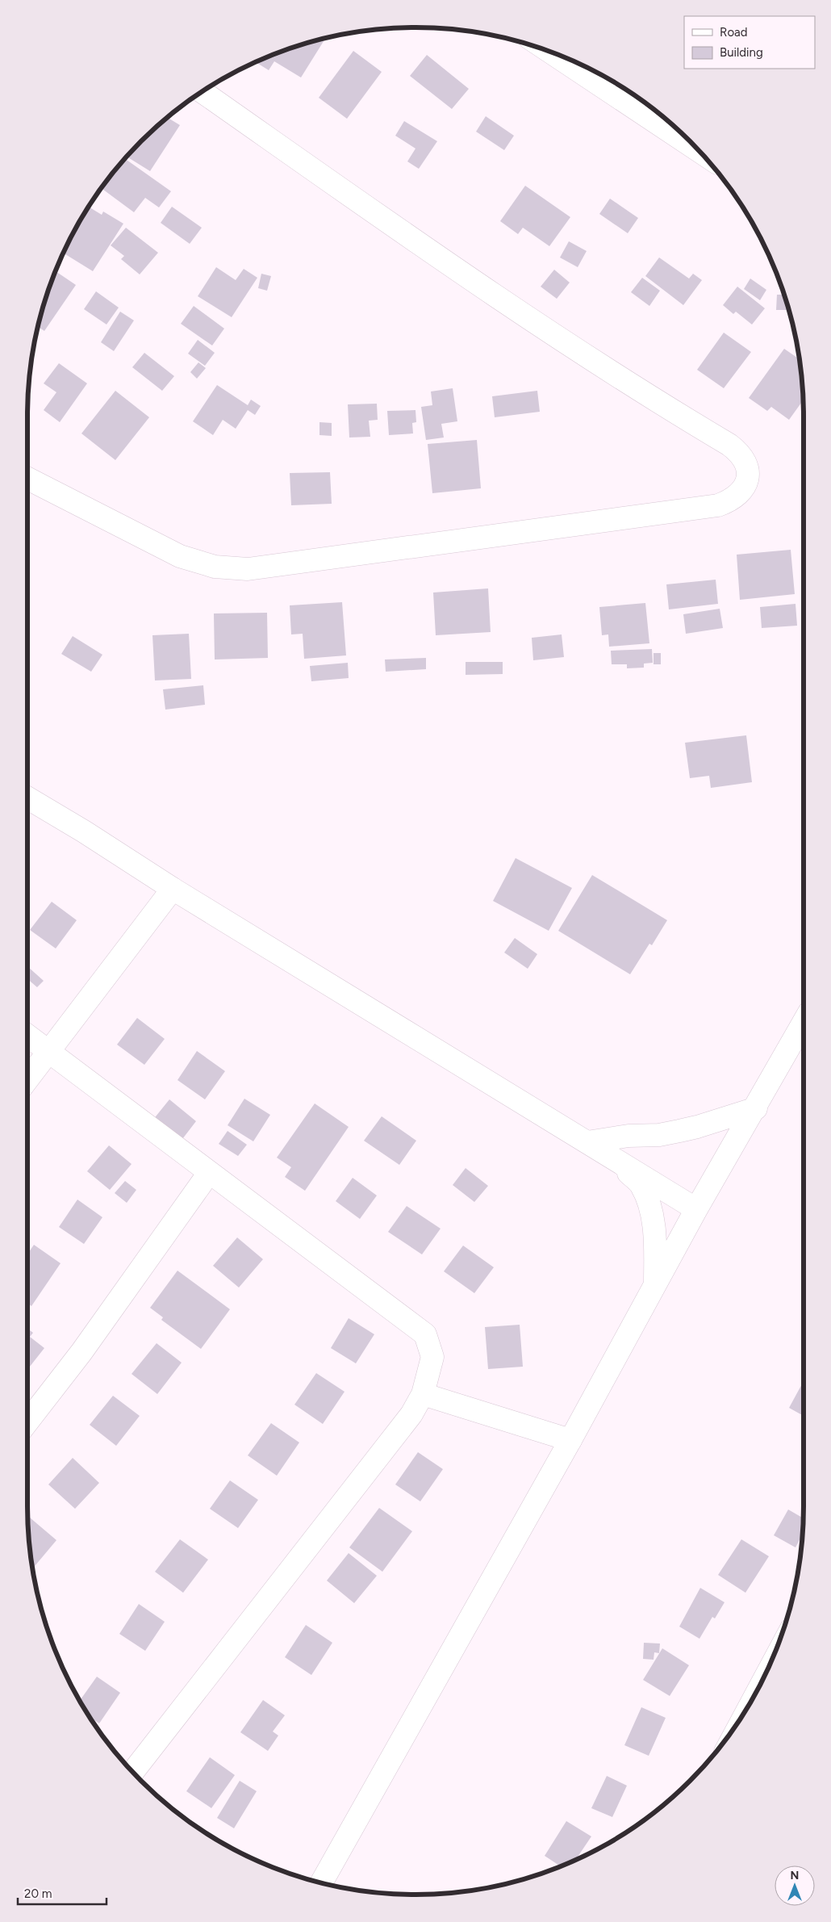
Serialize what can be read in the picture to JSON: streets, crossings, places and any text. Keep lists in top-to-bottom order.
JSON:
{
  "legend": ["Road", "Building"],
  "scale_bar": "20 m",
  "north": "top"
}
